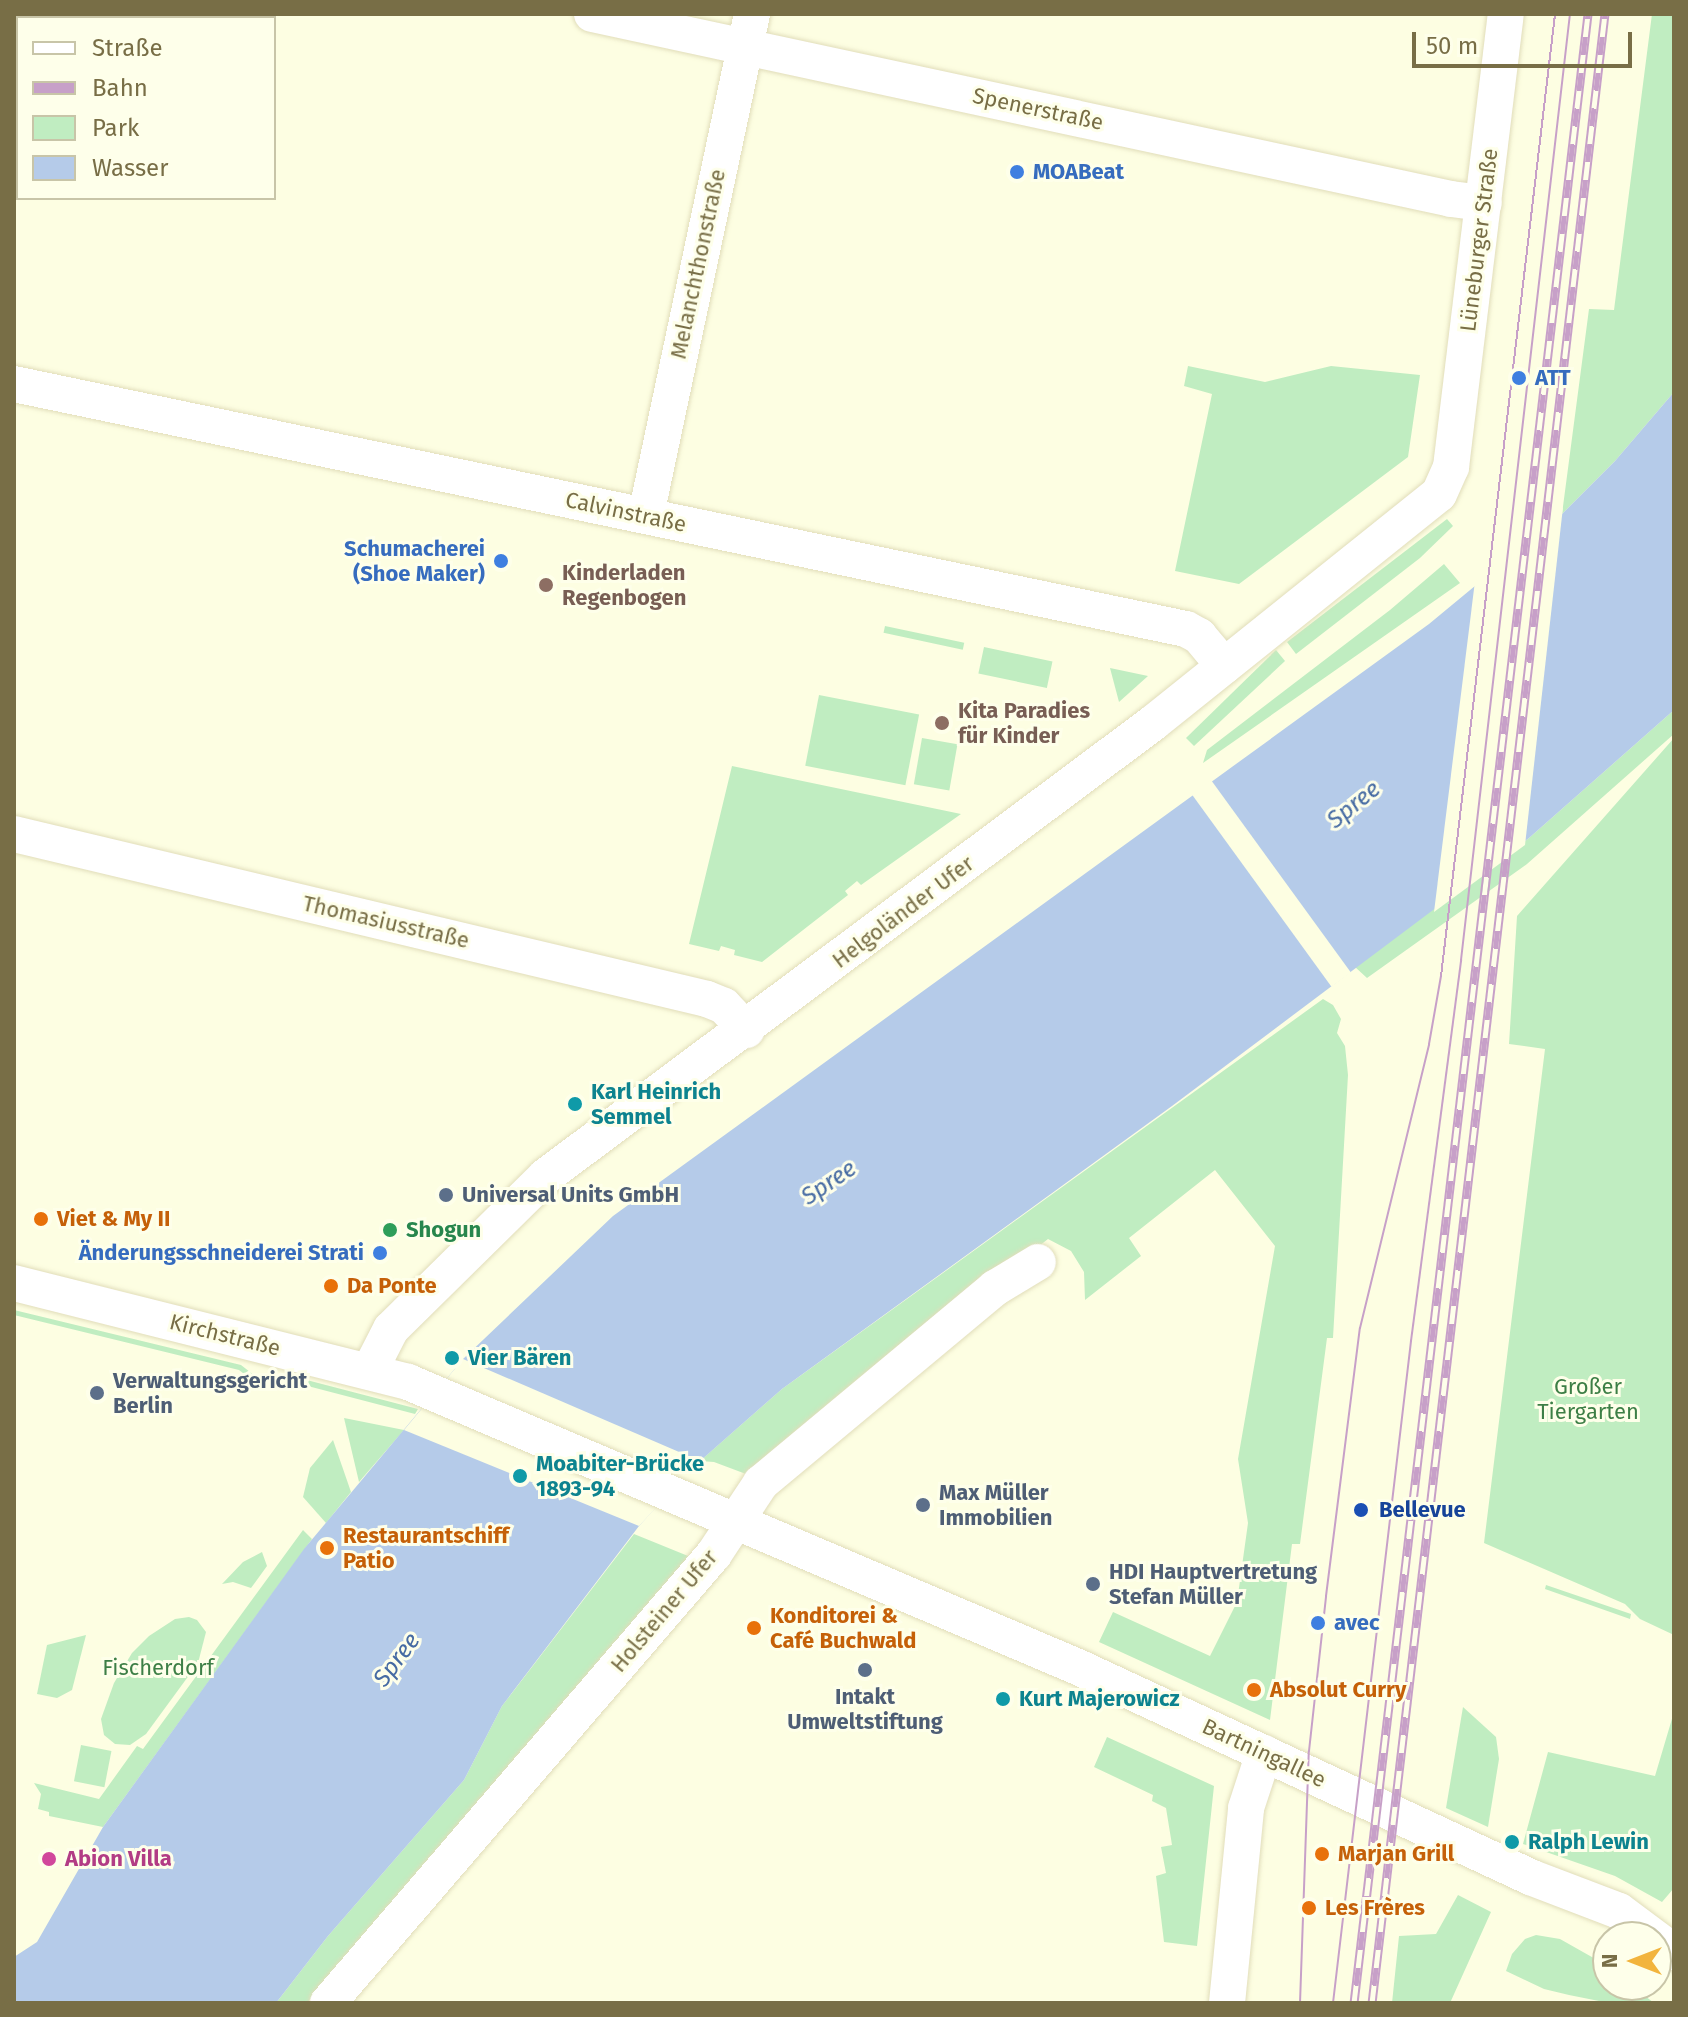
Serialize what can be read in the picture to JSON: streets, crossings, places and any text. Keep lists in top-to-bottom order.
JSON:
{
  "streets": {
    "street": [
      "Spenerstraße",
      "Lüneburger Straße",
      "Melanchthonstraße",
      "Calvinstraße",
      "Helgoländer Ufer",
      "Thomasiusstraße",
      "Kirchstraße",
      "Holsteiner Ufer",
      "Bartningallee"
    ]
  },
  "crossings": [
    ["Spenerstraße", "Lüneburger Straße"],
    ["Spenerstraße", "Melanchthonstraße"],
    ["Lüneburger Straße", "Helgoländer Ufer"],
    ["Melanchthonstraße", "Calvinstraße"],
    ["Calvinstraße", "Helgoländer Ufer"],
    ["Helgoländer Ufer", "Thomasiusstraße"],
    ["Helgoländer Ufer", "Kirchstraße"],
    ["Kirchstraße", "Bartningallee"],
    ["Holsteiner Ufer", "Bartningallee"]
  ],
  "water": ["Spree"],
  "parks": ["Großer Tiergarten", "Fischerdorf"],
  "places": [
    "MOABeat",
    "ATT",
    "Schumacherei (Shoe Maker)",
    "Kinderladen Regenbogen",
    "Kita Paradies für Kinder",
    "Karl Heinrich Semmel",
    "Universal Units GmbH",
    "Viet & My II",
    "Shogun",
    "Änderungsschneiderei Strati",
    "Da Ponte",
    "Vier Bären",
    "Verwaltungsgericht Berlin",
    "Moabiter-Brücke 1893-94",
    "Max Müller Immobilien",
    "Bellevue",
    "Restaurantschiff Patio",
    "HDI Hauptvertretung Stefan Müller",
    "avec",
    "Konditorei & Café Buchwald",
    "Intakt Umweltstiftung",
    "Absolut Curry",
    "Kurt Majerowicz",
    "Ralph Lewin",
    "Marjan Grill",
    "Abion Villa",
    "Les Frères"
  ],
  "legend": [
    "Straße",
    "Bahn",
    "Park",
    "Wasser"
  ],
  "scale_bar": "50 m",
  "north": "left"
}
